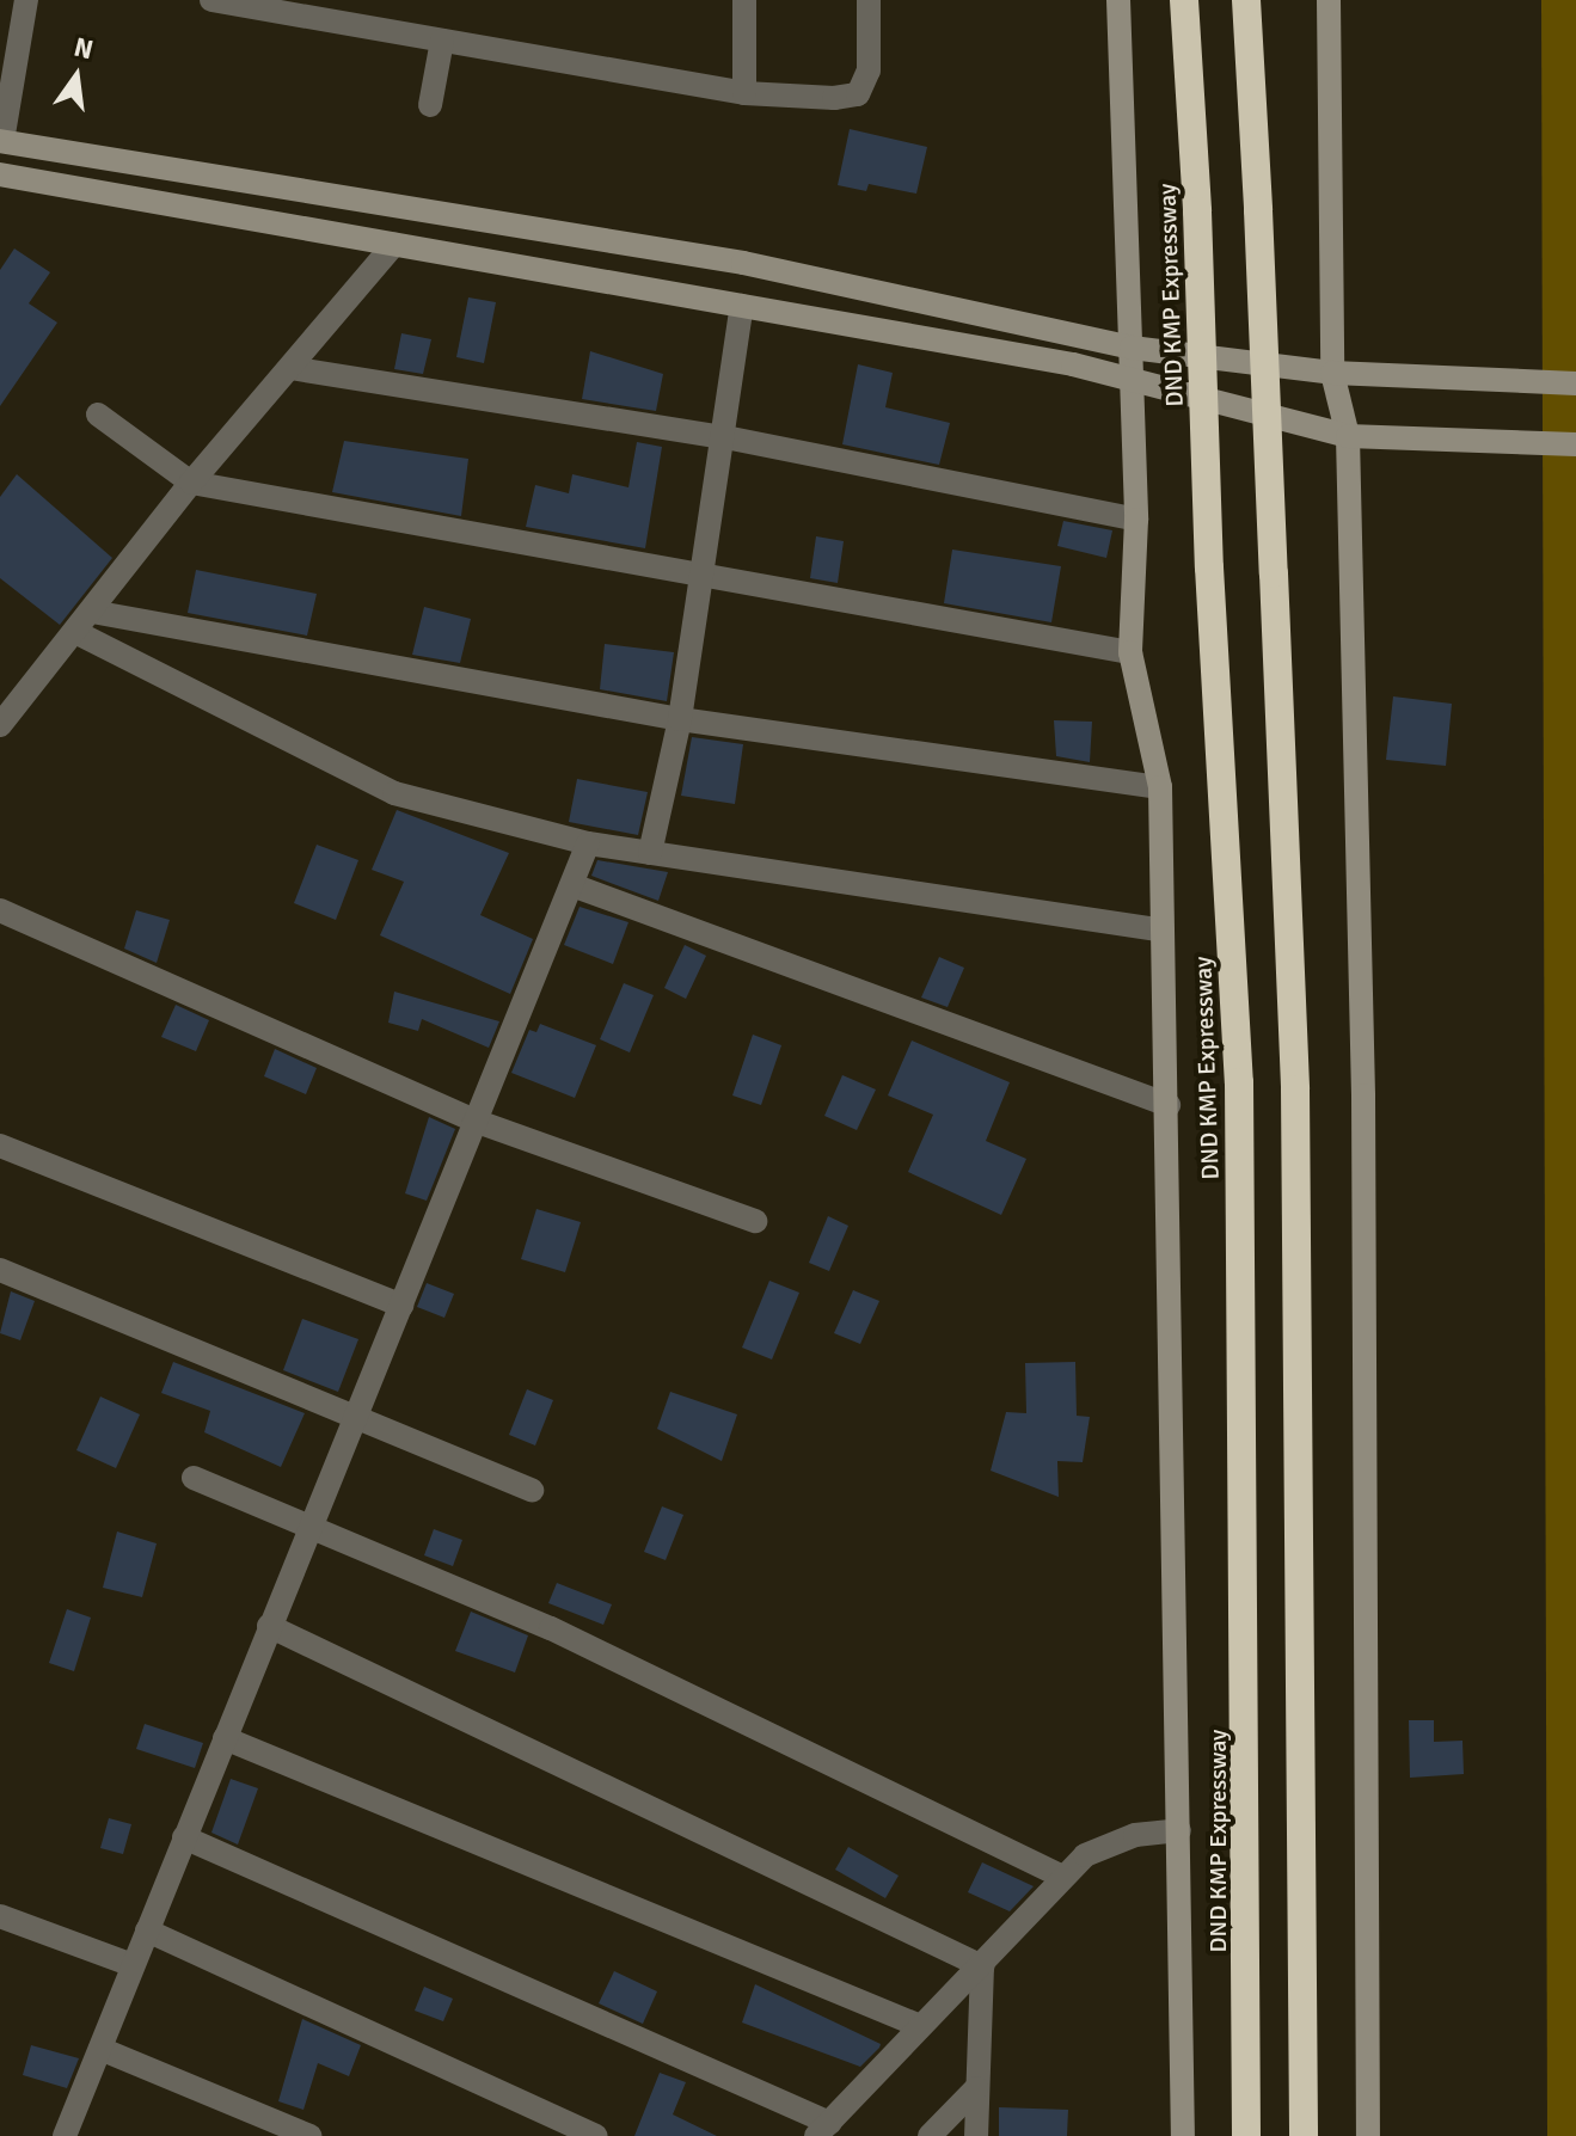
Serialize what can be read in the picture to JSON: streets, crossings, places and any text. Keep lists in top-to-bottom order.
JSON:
{
  "streets": {
    "highway": ["DND KMP Expressway"]
  },
  "north": "top"
}
